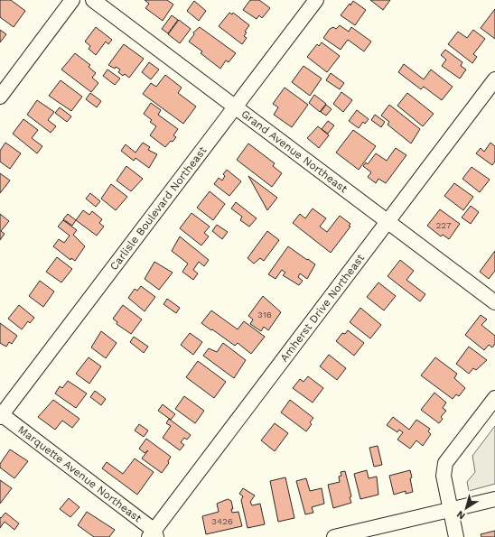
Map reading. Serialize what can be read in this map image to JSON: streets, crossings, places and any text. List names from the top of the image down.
{
  "streets": {
    "street": [
      "Grand Avenue Northeast",
      "Carlisle Boulevard Northeast",
      "Amherst Drive Northeast",
      "Marquette Avenue Northeast"
    ]
  },
  "crossings": [
    ["Grand Avenue Northeast", "Carlisle Boulevard Northeast"],
    ["Grand Avenue Northeast", "Amherst Drive Northeast"],
    ["Carlisle Boulevard Northeast", "Marquette Avenue Northeast"],
    ["Amherst Drive Northeast", "Marquette Avenue Northeast"]
  ],
  "house_numbers": ["227", "316", "3426"],
  "north": "bottom left"
}
